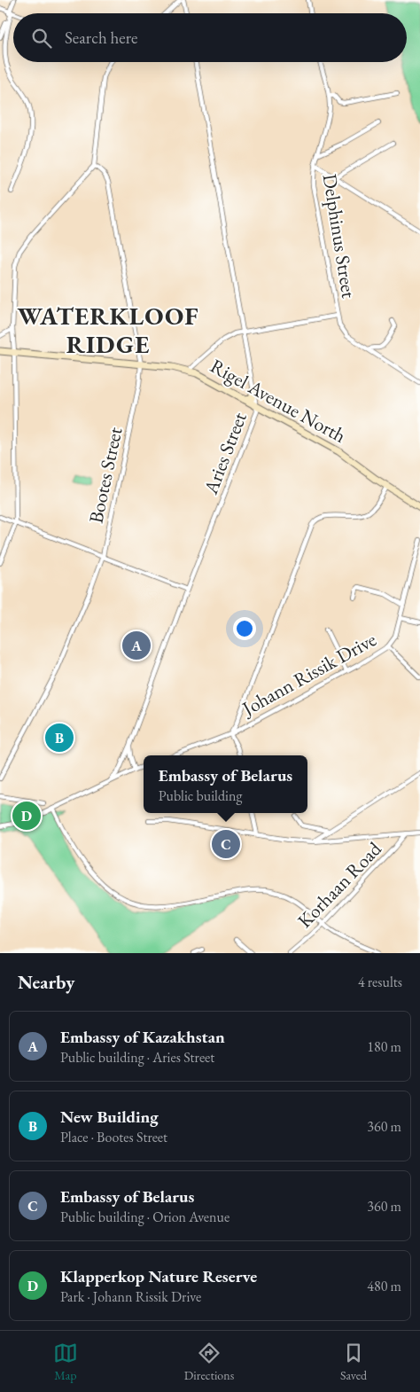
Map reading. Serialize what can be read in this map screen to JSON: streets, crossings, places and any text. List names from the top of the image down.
{
  "streets": {
    "main road": ["Rigel Avenue North"],
    "street": [
      "Delphinus Street",
      "Aries Street",
      "Bootes Street",
      "Johann Rissik Drive",
      "Korhaan Road"
    ]
  },
  "crossings": [
    ["Rigel Avenue North", "Aries Street"],
    ["Rigel Avenue North", "Bootes Street"]
  ],
  "districts": ["WATERKLOOF RIDGE"],
  "page": {
    "search": "Search here",
    "pins": [
      "A",
      "B",
      "D",
      "C"
    ],
    "popup": ["Embassy of Belarus", "Public building"],
    "heading": ["Nearby", "4 results"],
    "list": [
      {
        "mark": "A",
        "name": "Embassy of Kazakhstan",
        "note": "Public building · Aries Street",
        "value": "180 m"
      },
      {
        "mark": "B",
        "name": "New Building",
        "note": "Place · Bootes Street",
        "value": "360 m"
      },
      {
        "mark": "C",
        "name": "Embassy of Belarus",
        "note": "Public building · Orion Avenue",
        "value": "360 m"
      },
      {
        "mark": "D",
        "name": "Klapperkop Nature Reserve",
        "note": "Park · Johann Rissik Drive",
        "value": "480 m"
      }
    ],
    "nav": ["Map", "Directions", "Saved"]
  }
}
